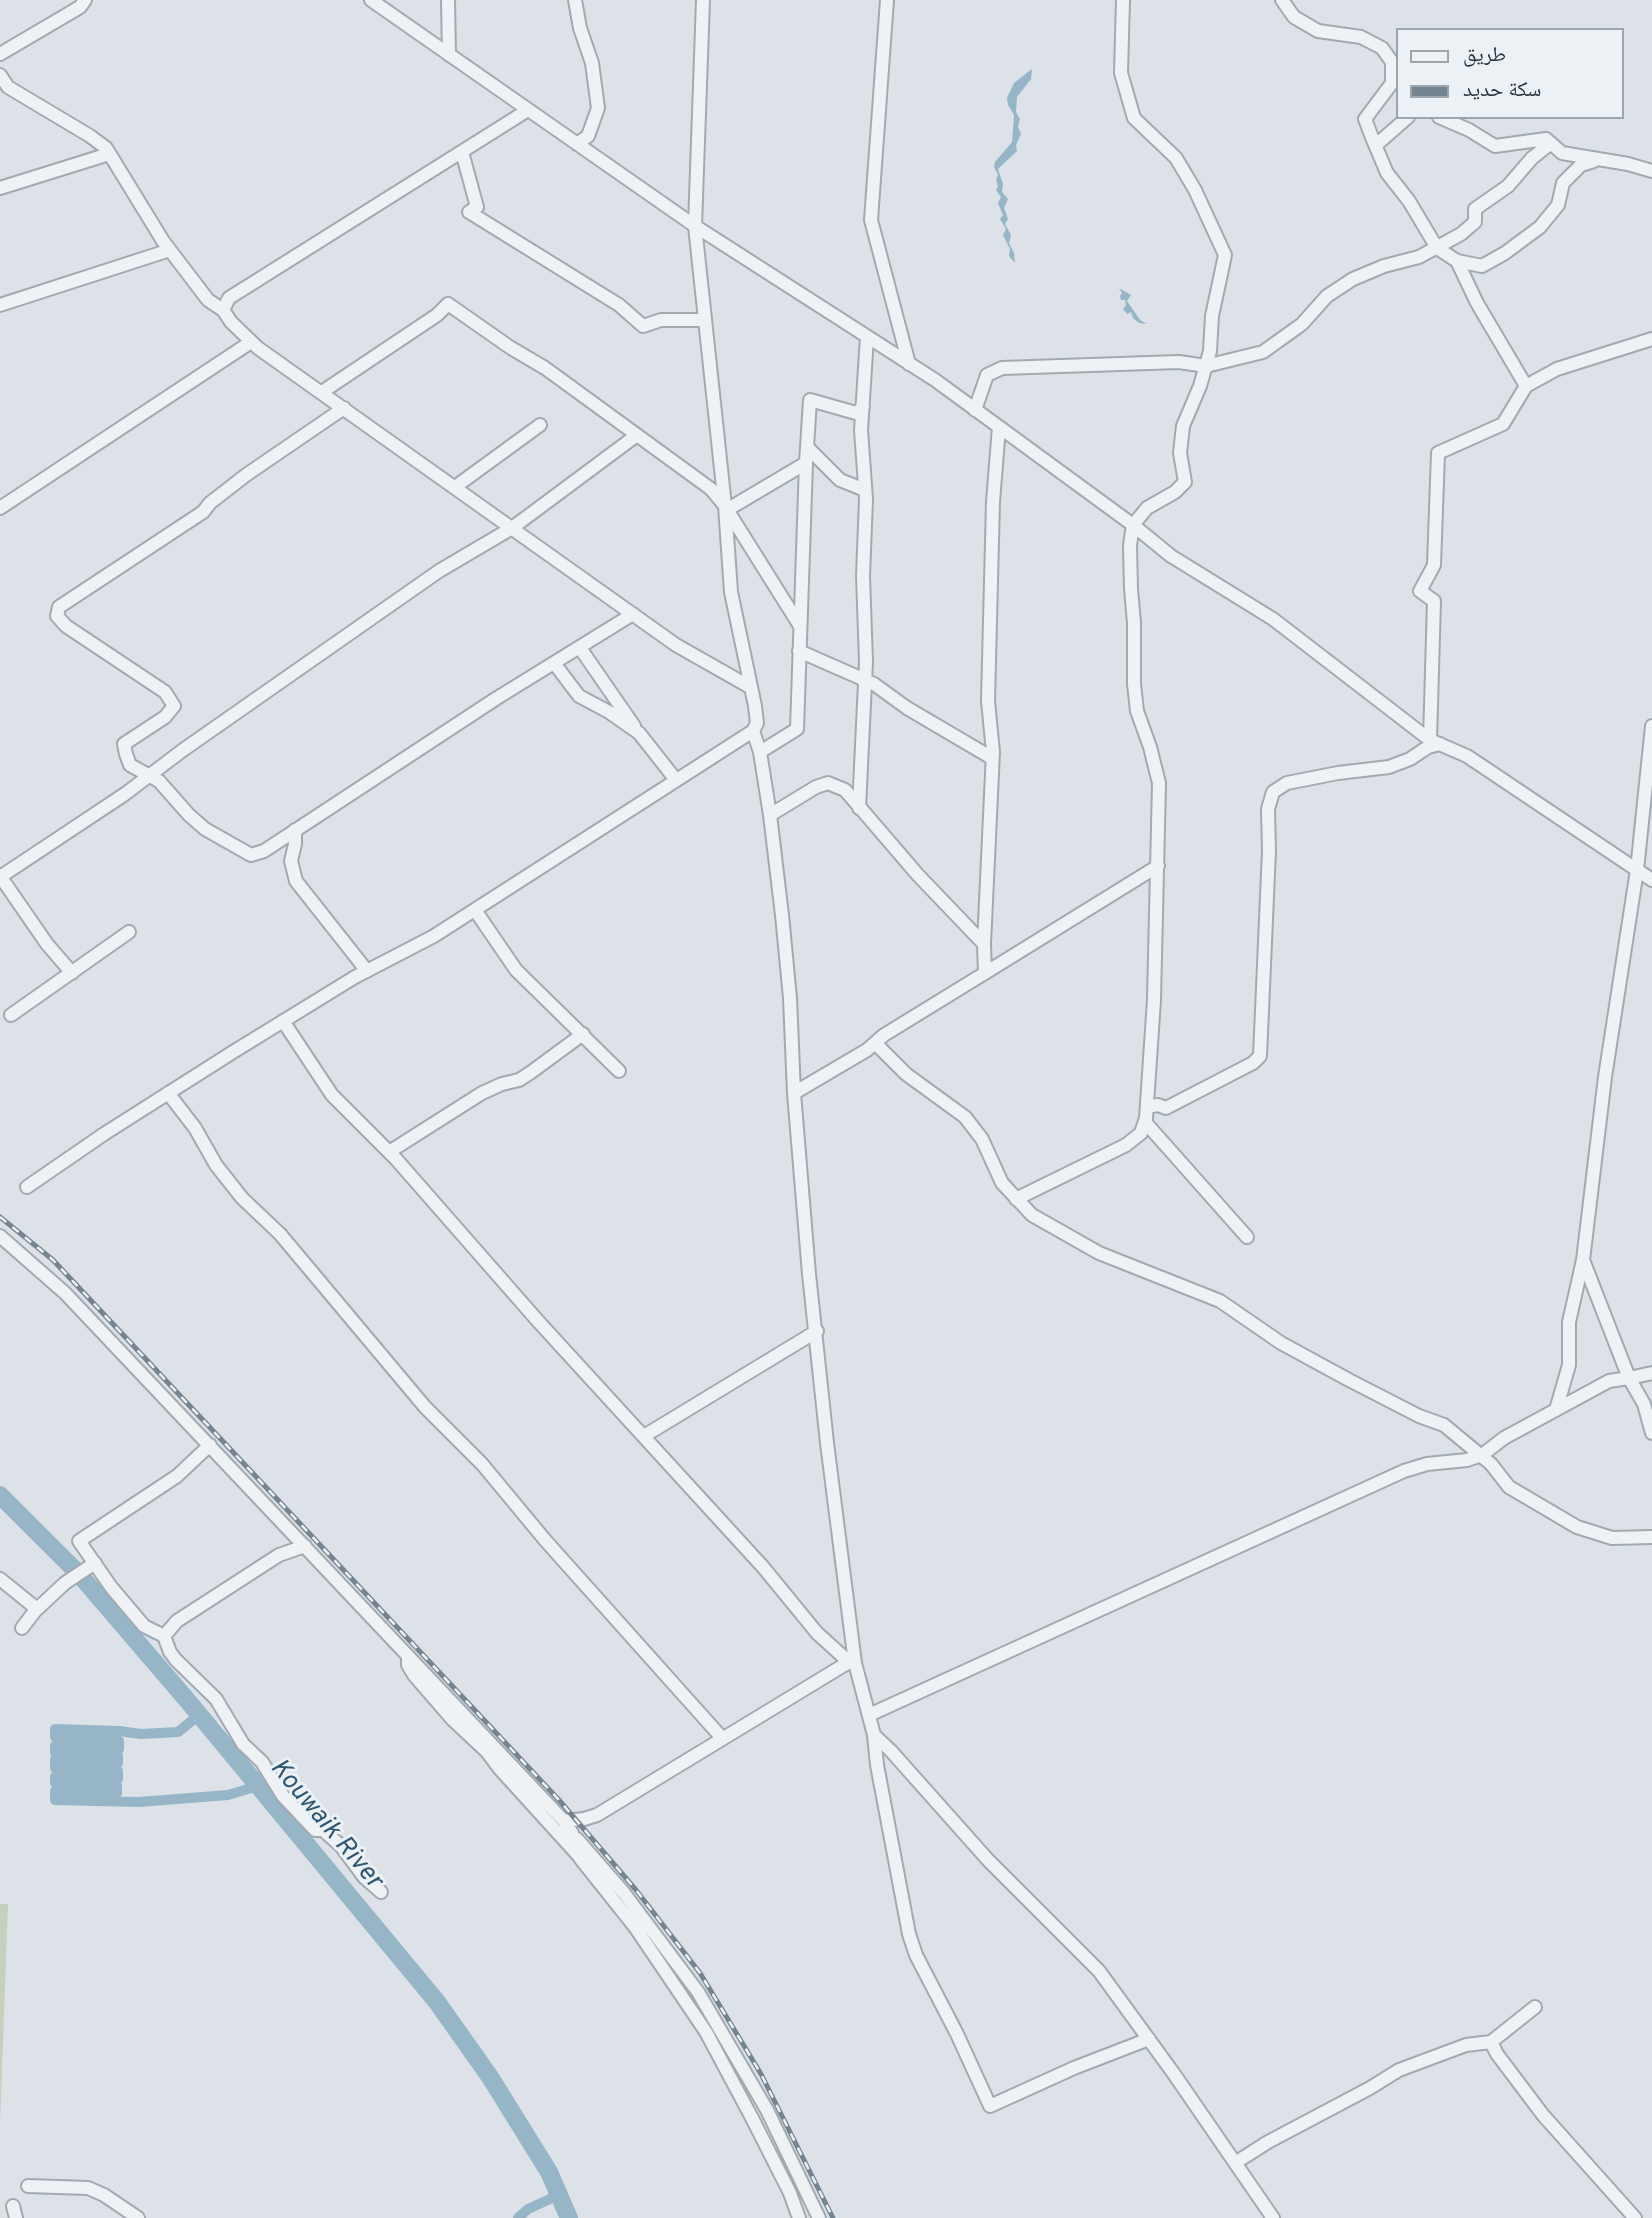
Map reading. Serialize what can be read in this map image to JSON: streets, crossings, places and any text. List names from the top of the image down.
{
  "water": ["Kouwaik River"],
  "legend": ["طريق", "سكة حديد"]
}
